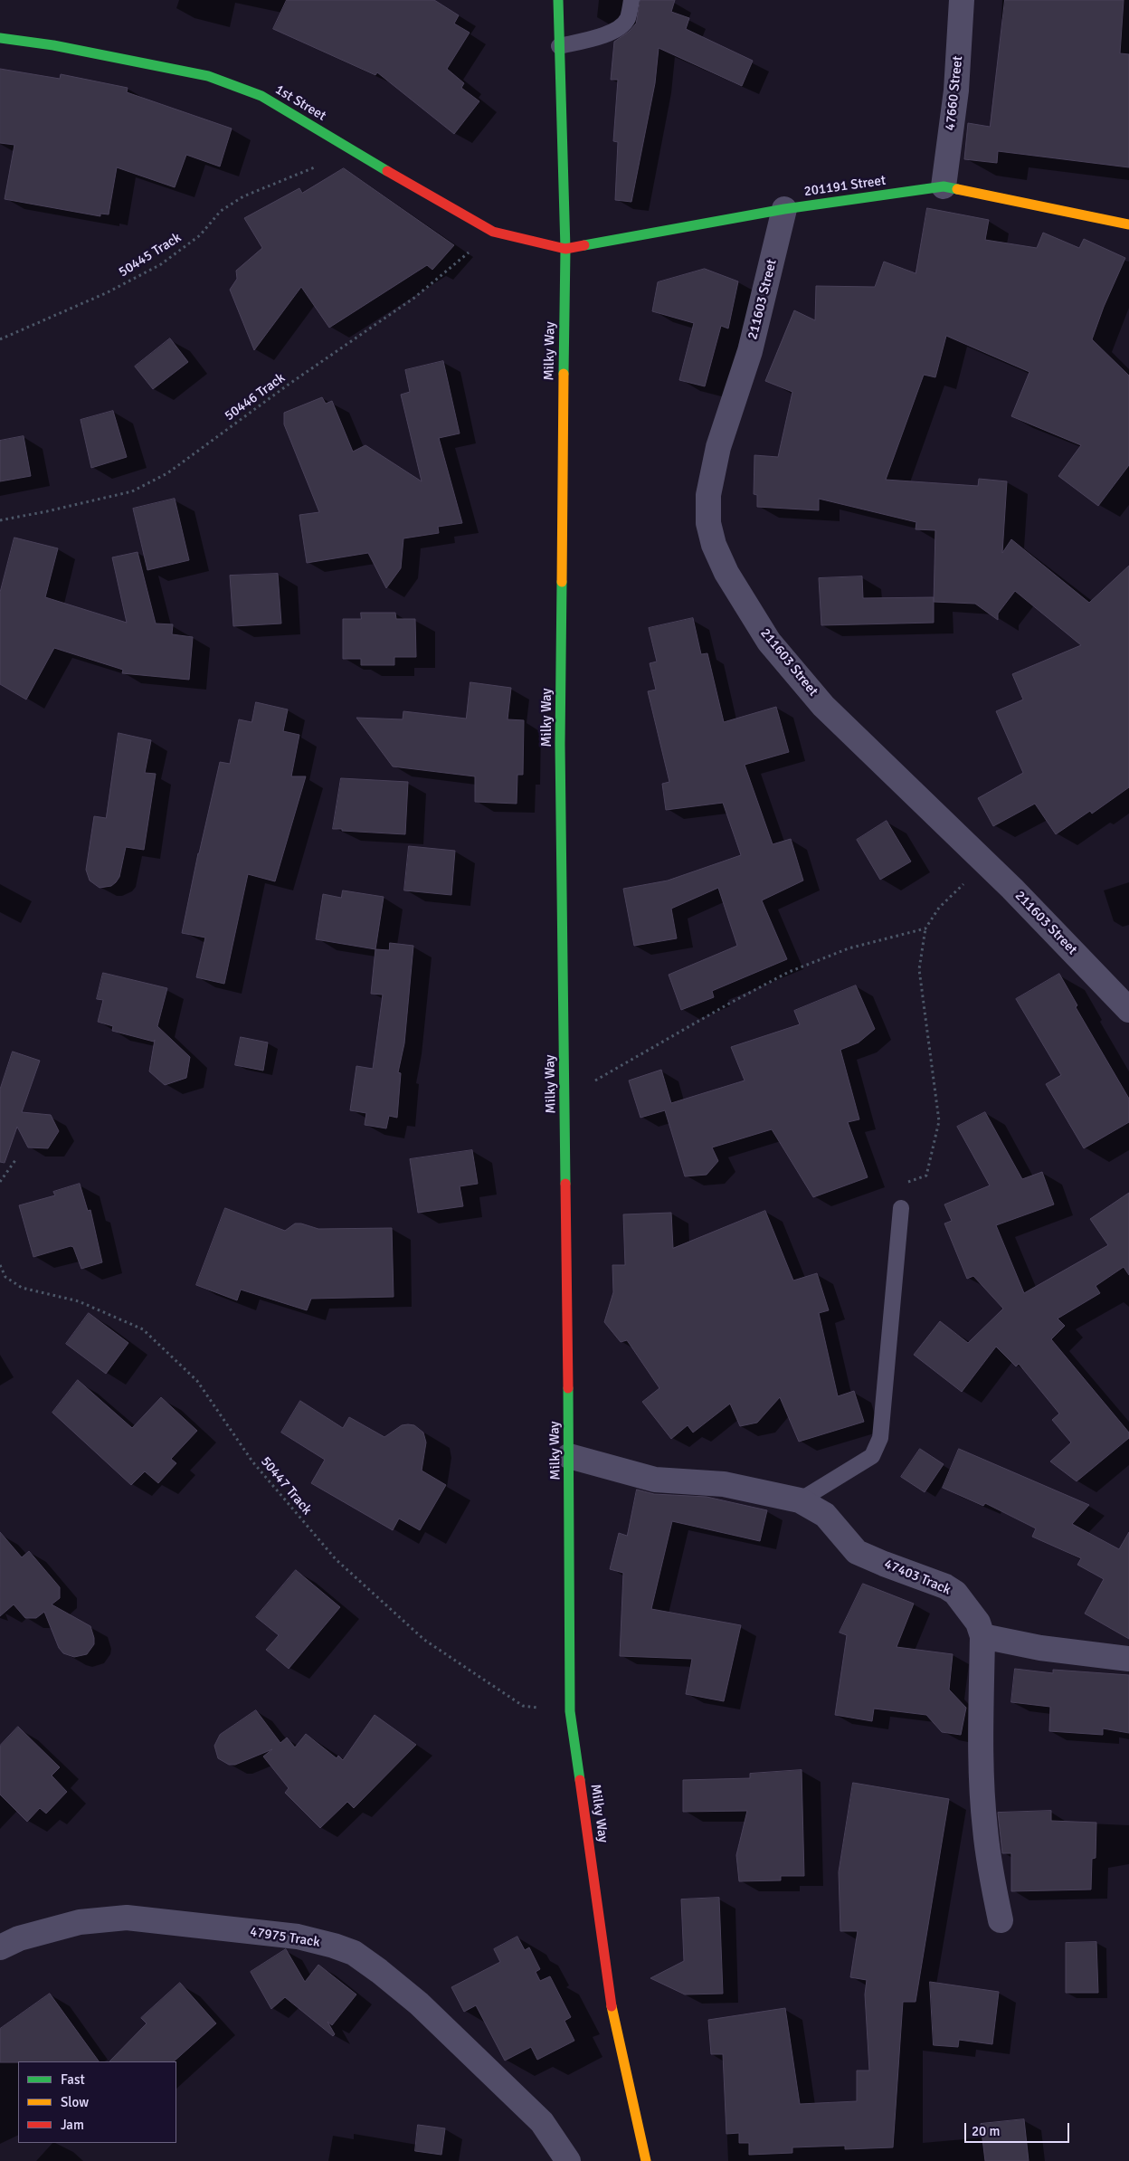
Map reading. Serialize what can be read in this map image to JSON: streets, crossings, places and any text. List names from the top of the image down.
{
  "streets": {
    "street": [
      "47660 Street",
      "1st Street",
      "201191 Street",
      "211603 Street",
      "Milky Way",
      "47403 Track",
      "47975 Track"
    ],
    "path": ["50445 Track", "50446 Track", "50447 Track"]
  },
  "crossings": [
    ["47660 Street", "201191 Street"],
    ["1st Street", "201191 Street"],
    ["1st Street", "50445 Track"],
    ["1st Street", "Milky Way"],
    ["1st Street", "50446 Track"],
    ["201191 Street", "211603 Street"],
    ["201191 Street", "Milky Way"],
    ["Milky Way", "50447 Track"],
    ["Milky Way", "47403 Track"]
  ],
  "legend": ["Fast", "Slow", "Jam"],
  "scale_bar": "20 m"
}
